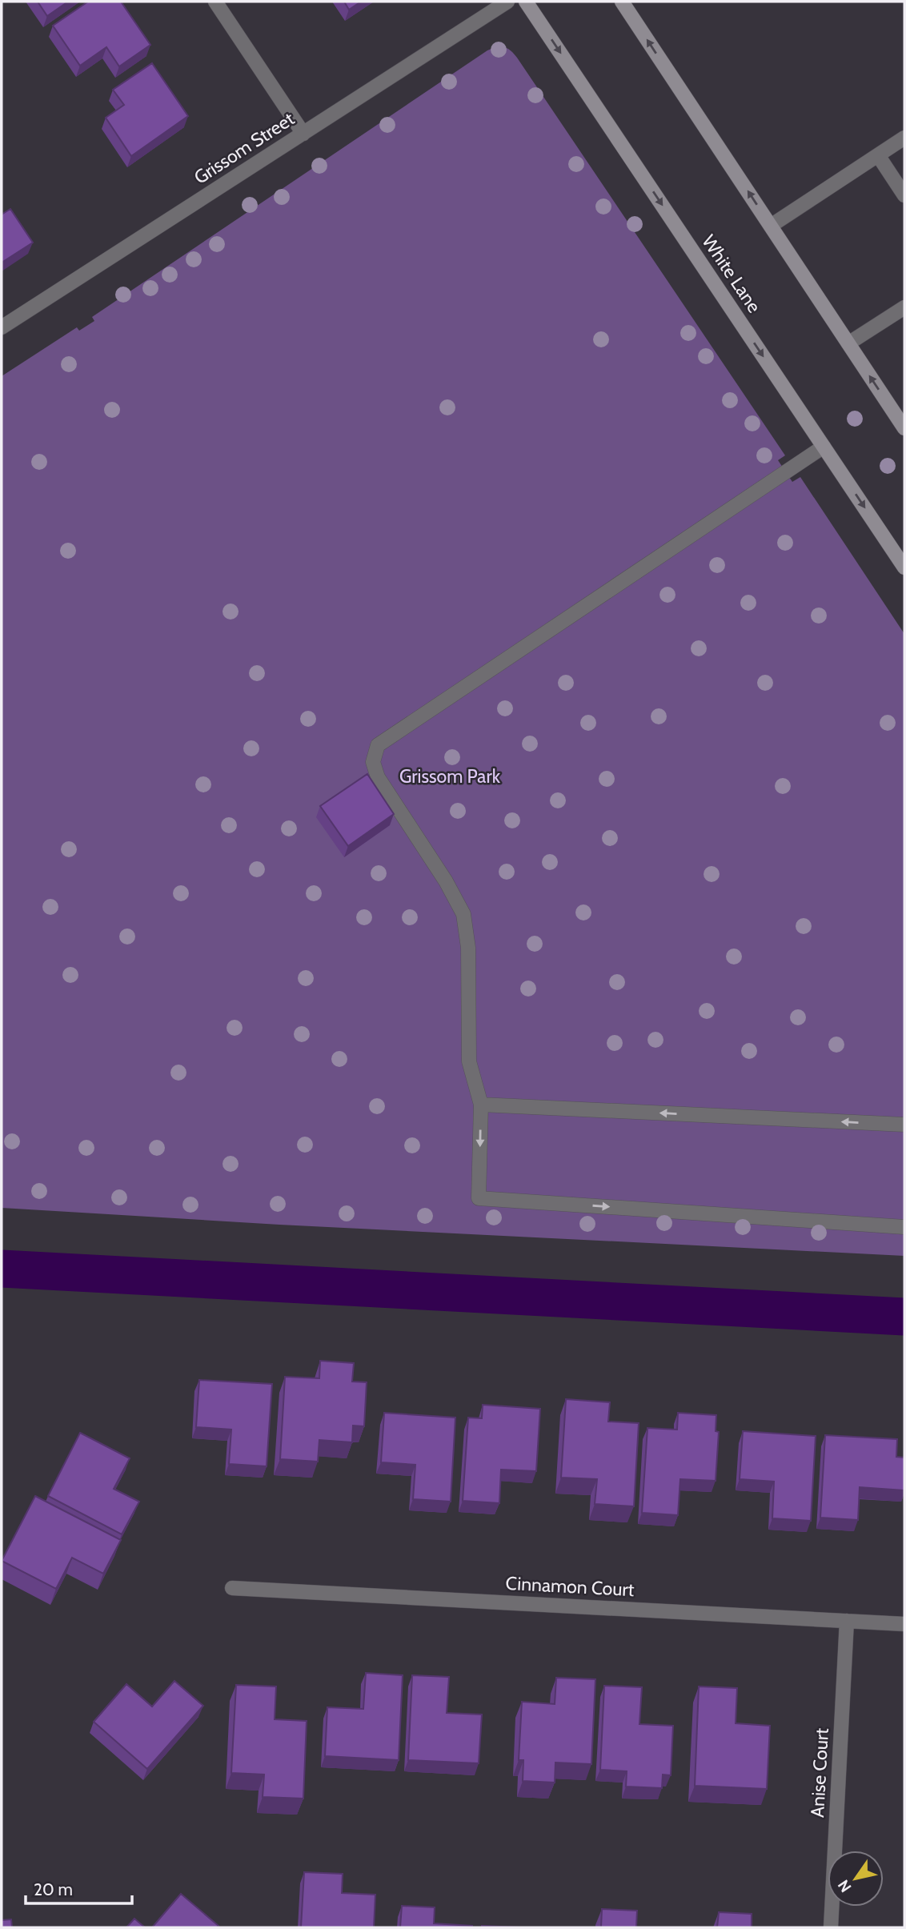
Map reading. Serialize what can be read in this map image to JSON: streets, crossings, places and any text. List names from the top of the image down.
{
  "streets": {
    "main road": ["White Lane"],
    "street": ["Grissom Street", "Cinnamon Court", "Anise Court"]
  },
  "crossings": [
    ["Cinnamon Court", "Anise Court"]
  ],
  "parks": ["Grissom Park"],
  "scale_bar": "20 m",
  "north": "bottom left"
}
